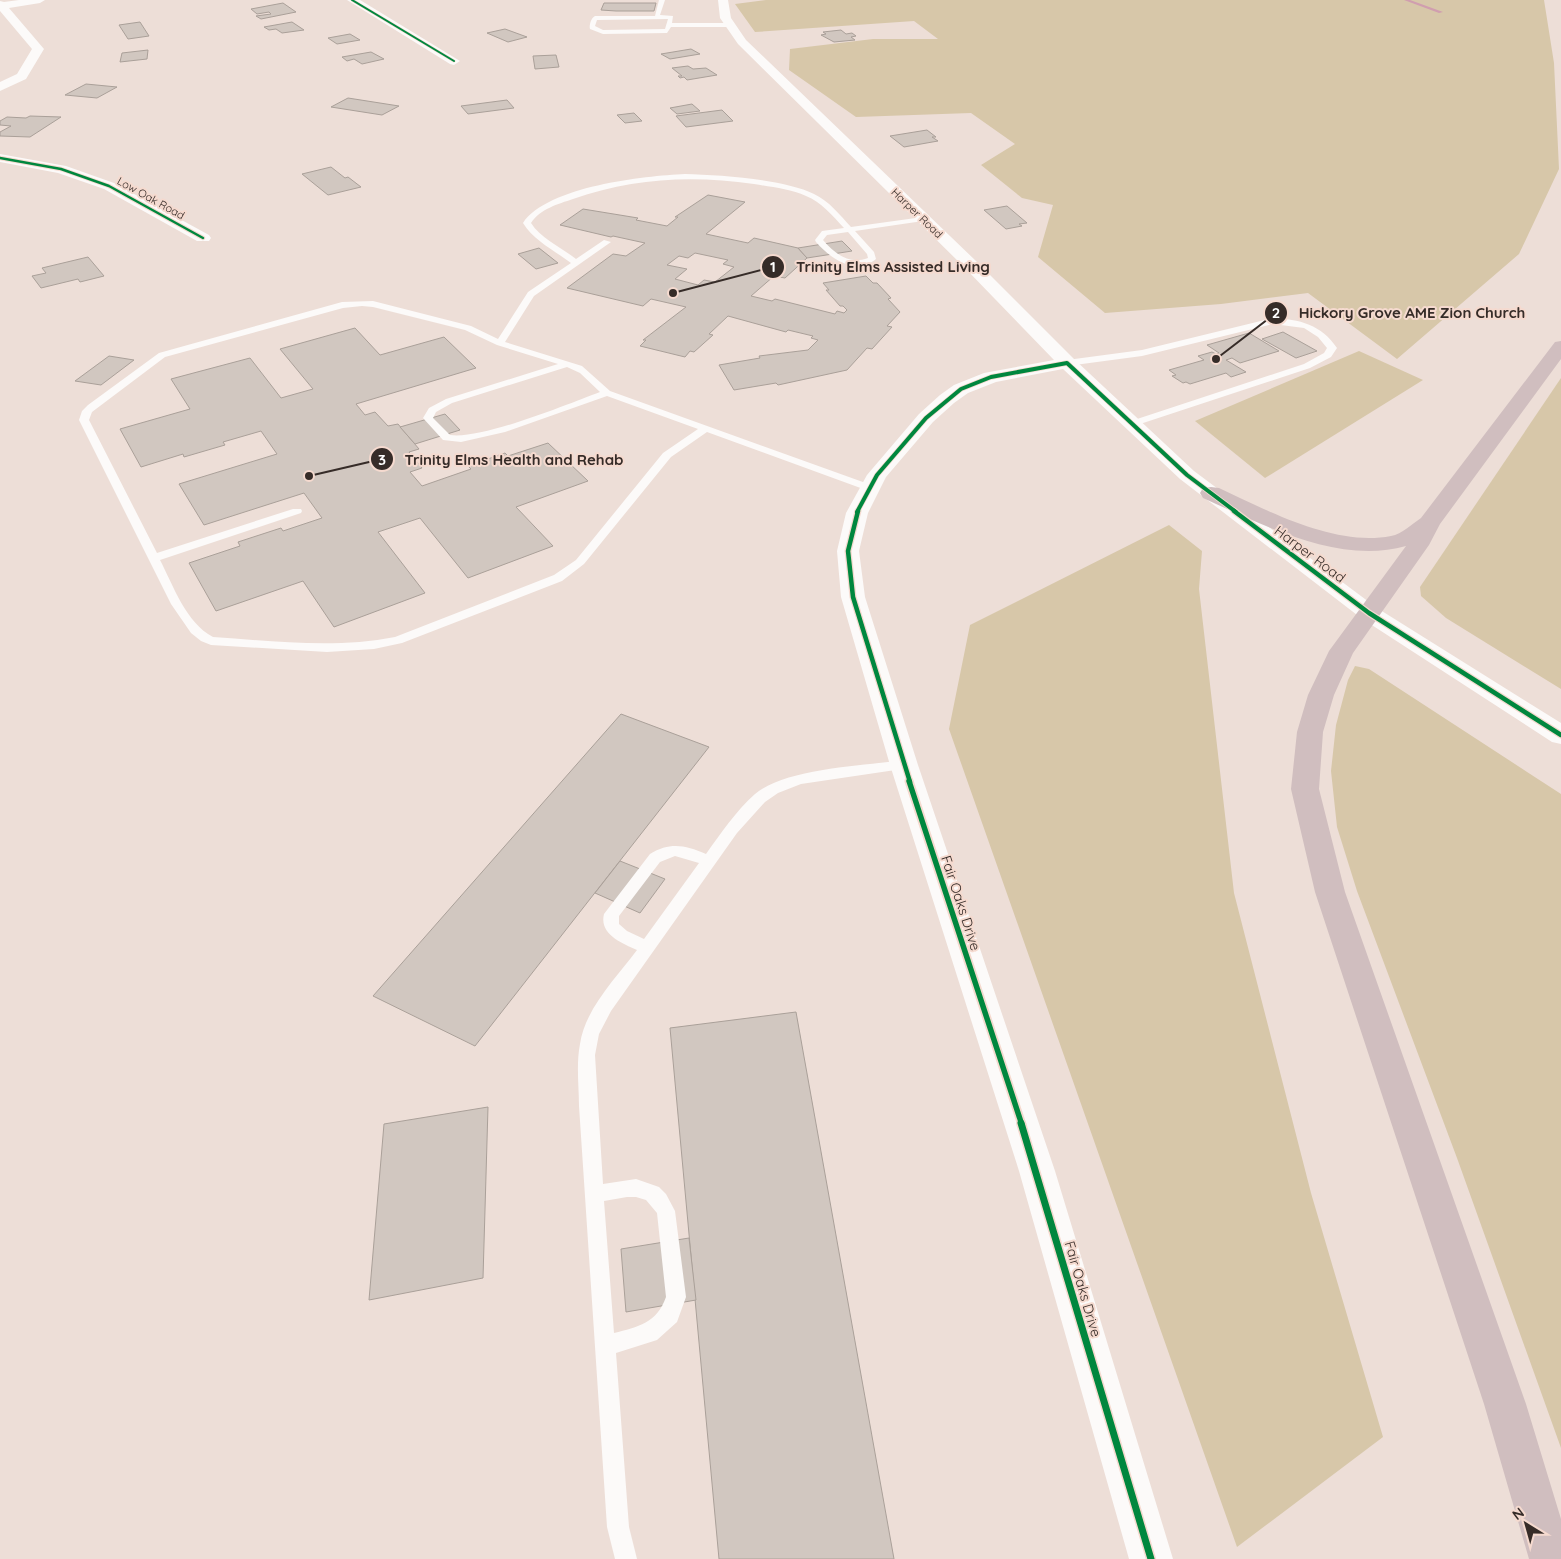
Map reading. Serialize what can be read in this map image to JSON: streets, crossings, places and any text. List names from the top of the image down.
{
  "streets": {
    "street": ["Low Oak Road", "Harper Road", "Fair Oaks Drive"]
  },
  "crossings": [
    ["Harper Road", "Fair Oaks Drive"]
  ],
  "places": ["Trinity Elms Assisted Living", "Hickory Grove AME Zion Church", "Trinity Elms Health and Rehab"],
  "north": "top left"
}
